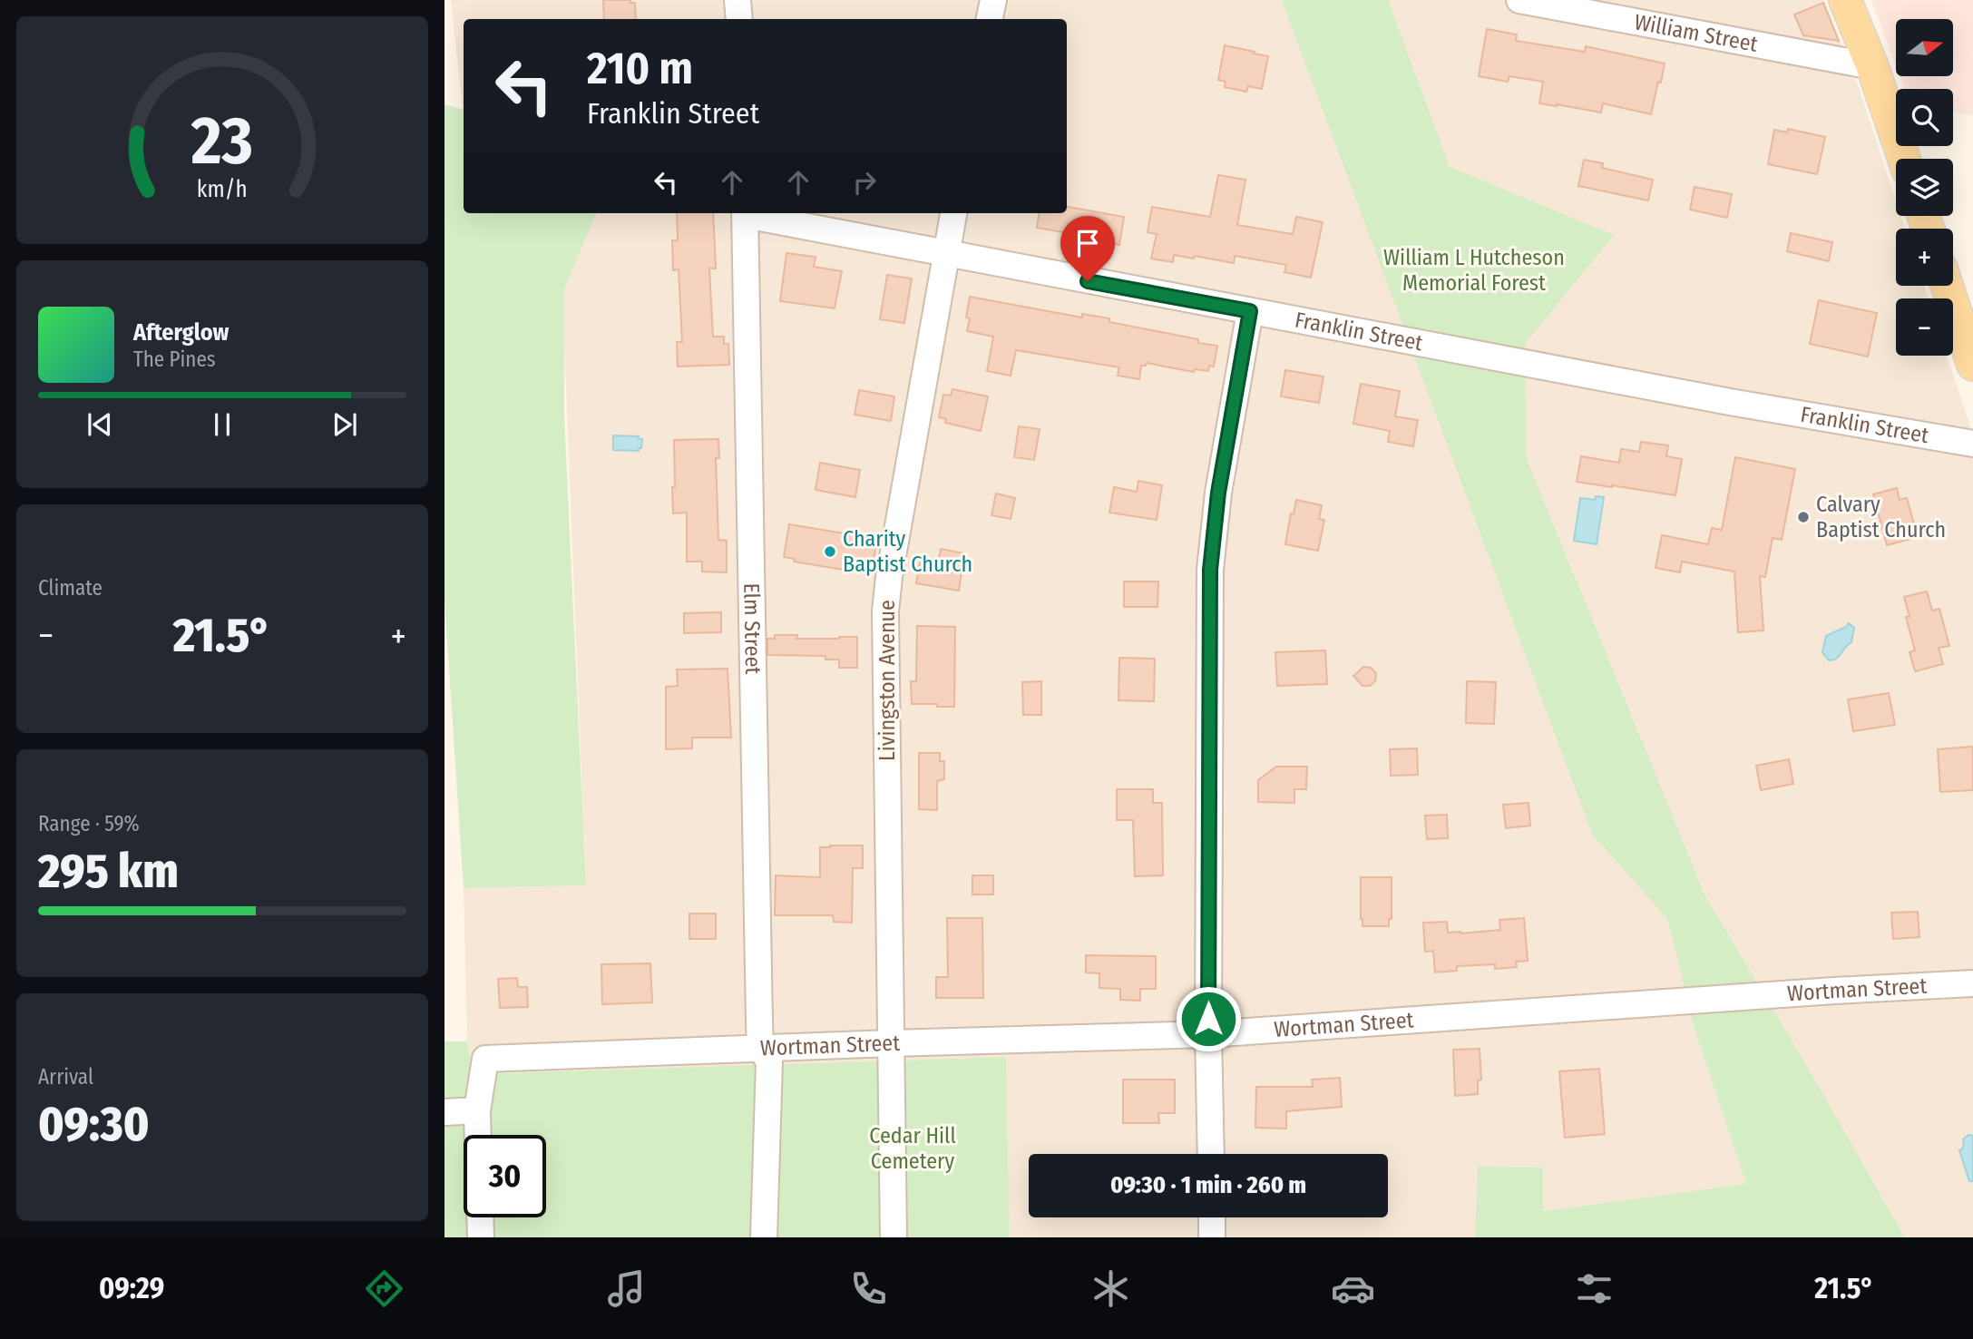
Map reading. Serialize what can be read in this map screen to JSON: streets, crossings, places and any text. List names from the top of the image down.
{
  "streets": {
    "street": [
      "William Street",
      "Franklin Street",
      "Elm Street",
      "Livingston Avenue",
      "Wortman Street"
    ]
  },
  "crossings": [
    ["Franklin Street", "Livingston Avenue"],
    ["Elm Street", "Wortman Street"],
    ["Livingston Avenue", "Wortman Street"]
  ],
  "parks": ["William L Hutcheson Memorial Forest", "Cedar Hill Cemetery"],
  "places": ["Calvary Baptist Church", "Charity Baptist Church"],
  "north": "right",
  "page": {
    "map_buttons": ["+", "−"],
    "turn": ["210 m", "Franklin Street"],
    "song": ["Afterglow", "The Pines"],
    "tile": [
      "Climate",
      ["Range · 59%", "295 km"],
      ["Arrival", "09:30"]
    ],
    "heat": ["−", "21.5°", "+"],
    "limit": "30",
    "trip": "09:30 · 1 min · 260 m",
    "tabs": ["09:29", "21.5°"],
    "gauge": ["23", "km/h"]
  }
}
